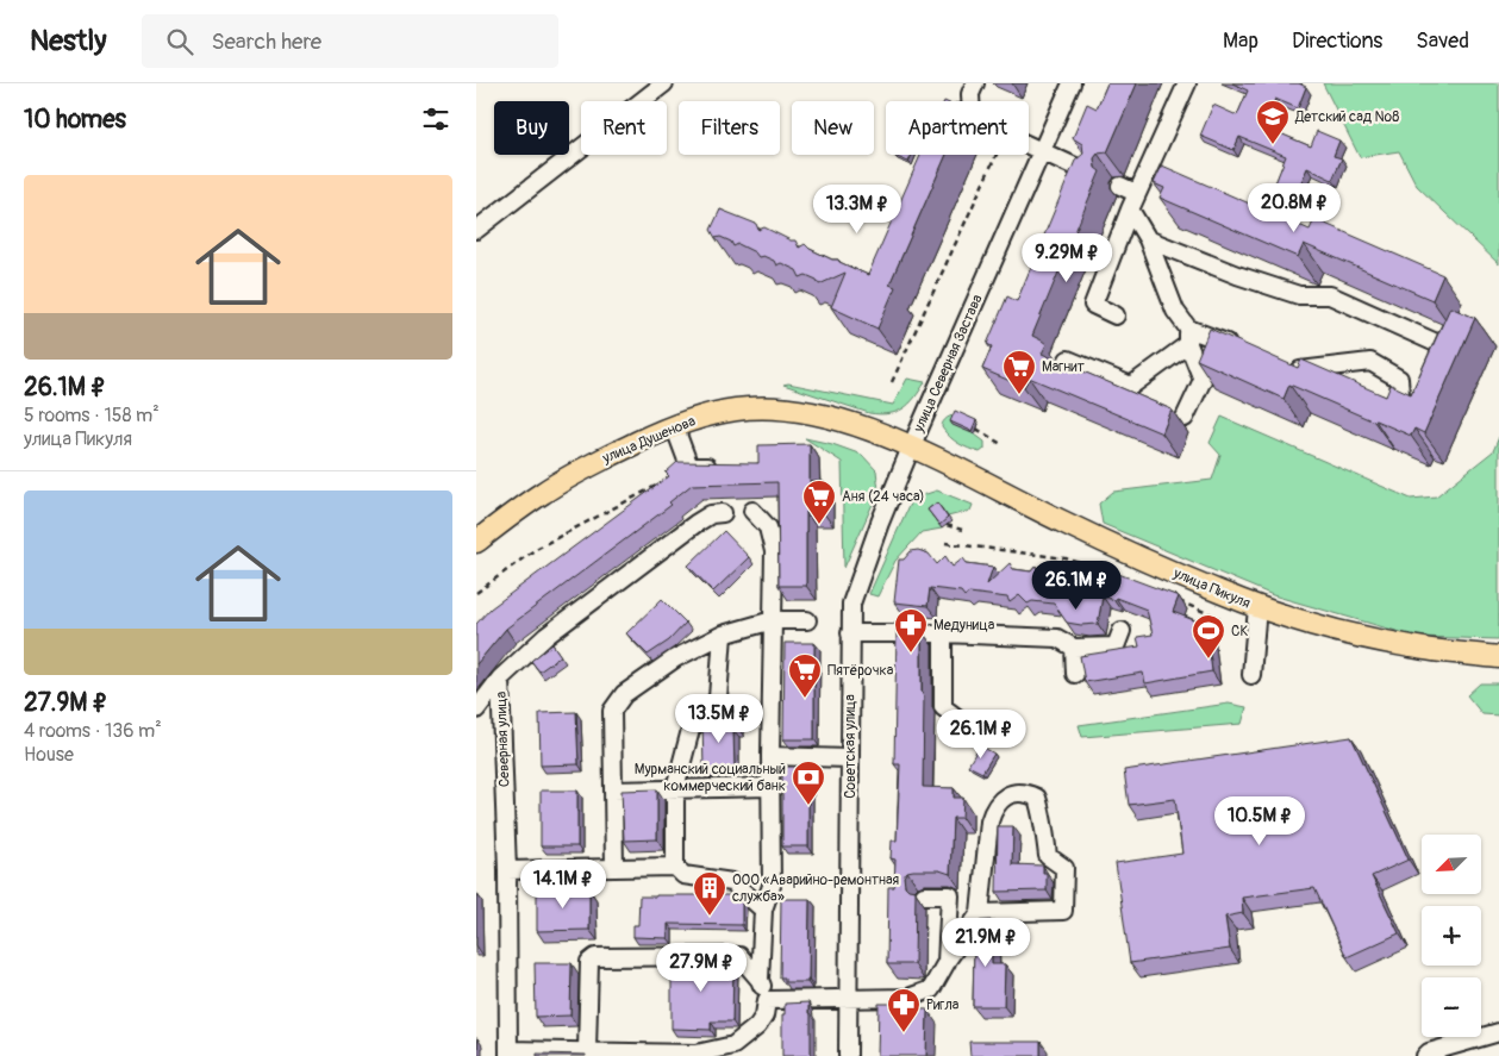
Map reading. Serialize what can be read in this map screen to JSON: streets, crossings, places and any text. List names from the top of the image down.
{
  "streets": {
    "main road": ["улица Душенова", "улица Пикуля"],
    "street": ["улица Северная Застава", "Северная улица", "Советская улица"]
  },
  "crossings": [
    ["улица Северная Застава", "улица Душенова"],
    ["улица Северная Застава", "улица Пикуля"],
    ["улица Северная Застава", "Советская улица"],
    ["улица Душенова", "улица Пикуля"],
    ["улица Душенова", "Советская улица"],
    ["улица Пикуля", "Советская улица"]
  ],
  "places": {
    "school or university": ["Детский сад №8"],
    "supermarket": ["Магнит", "Аня (24 часа)", "Пятёрочка"],
    "pharmacy": ["Медуница", "Ригла"],
    "sports": ["СК"],
    "bank": ["Мурманский социальный коммерческий банк"],
    "building": ["ООО «Аварийно-ремонтная служба»"]
  },
  "north": "bottom left",
  "page": {
    "header": "Nestly",
    "search": "Search here",
    "nav": ["Map", "Directions", "Saved"],
    "heading": "10 homes",
    "chip": [
      "Buy",
      "Rent",
      "Filters",
      "New",
      "Apartment"
    ],
    "list": [
      {
        "name": "26.1M ₽",
        "note": "5 rooms · 158 m² · улица Пикуля"
      },
      {
        "name": "27.9M ₽",
        "note": "4 rooms · 136 m² · House"
      }
    ],
    "price": [
      "20.8M ₽",
      "13.3M ₽",
      "9.29M ₽",
      "26.1M ₽",
      "13.5M ₽",
      "26.1M ₽",
      "10.5M ₽",
      "14.1M ₽",
      "21.9M ₽",
      "27.9M ₽"
    ],
    "map_buttons": ["+", "−"]
  }
}
